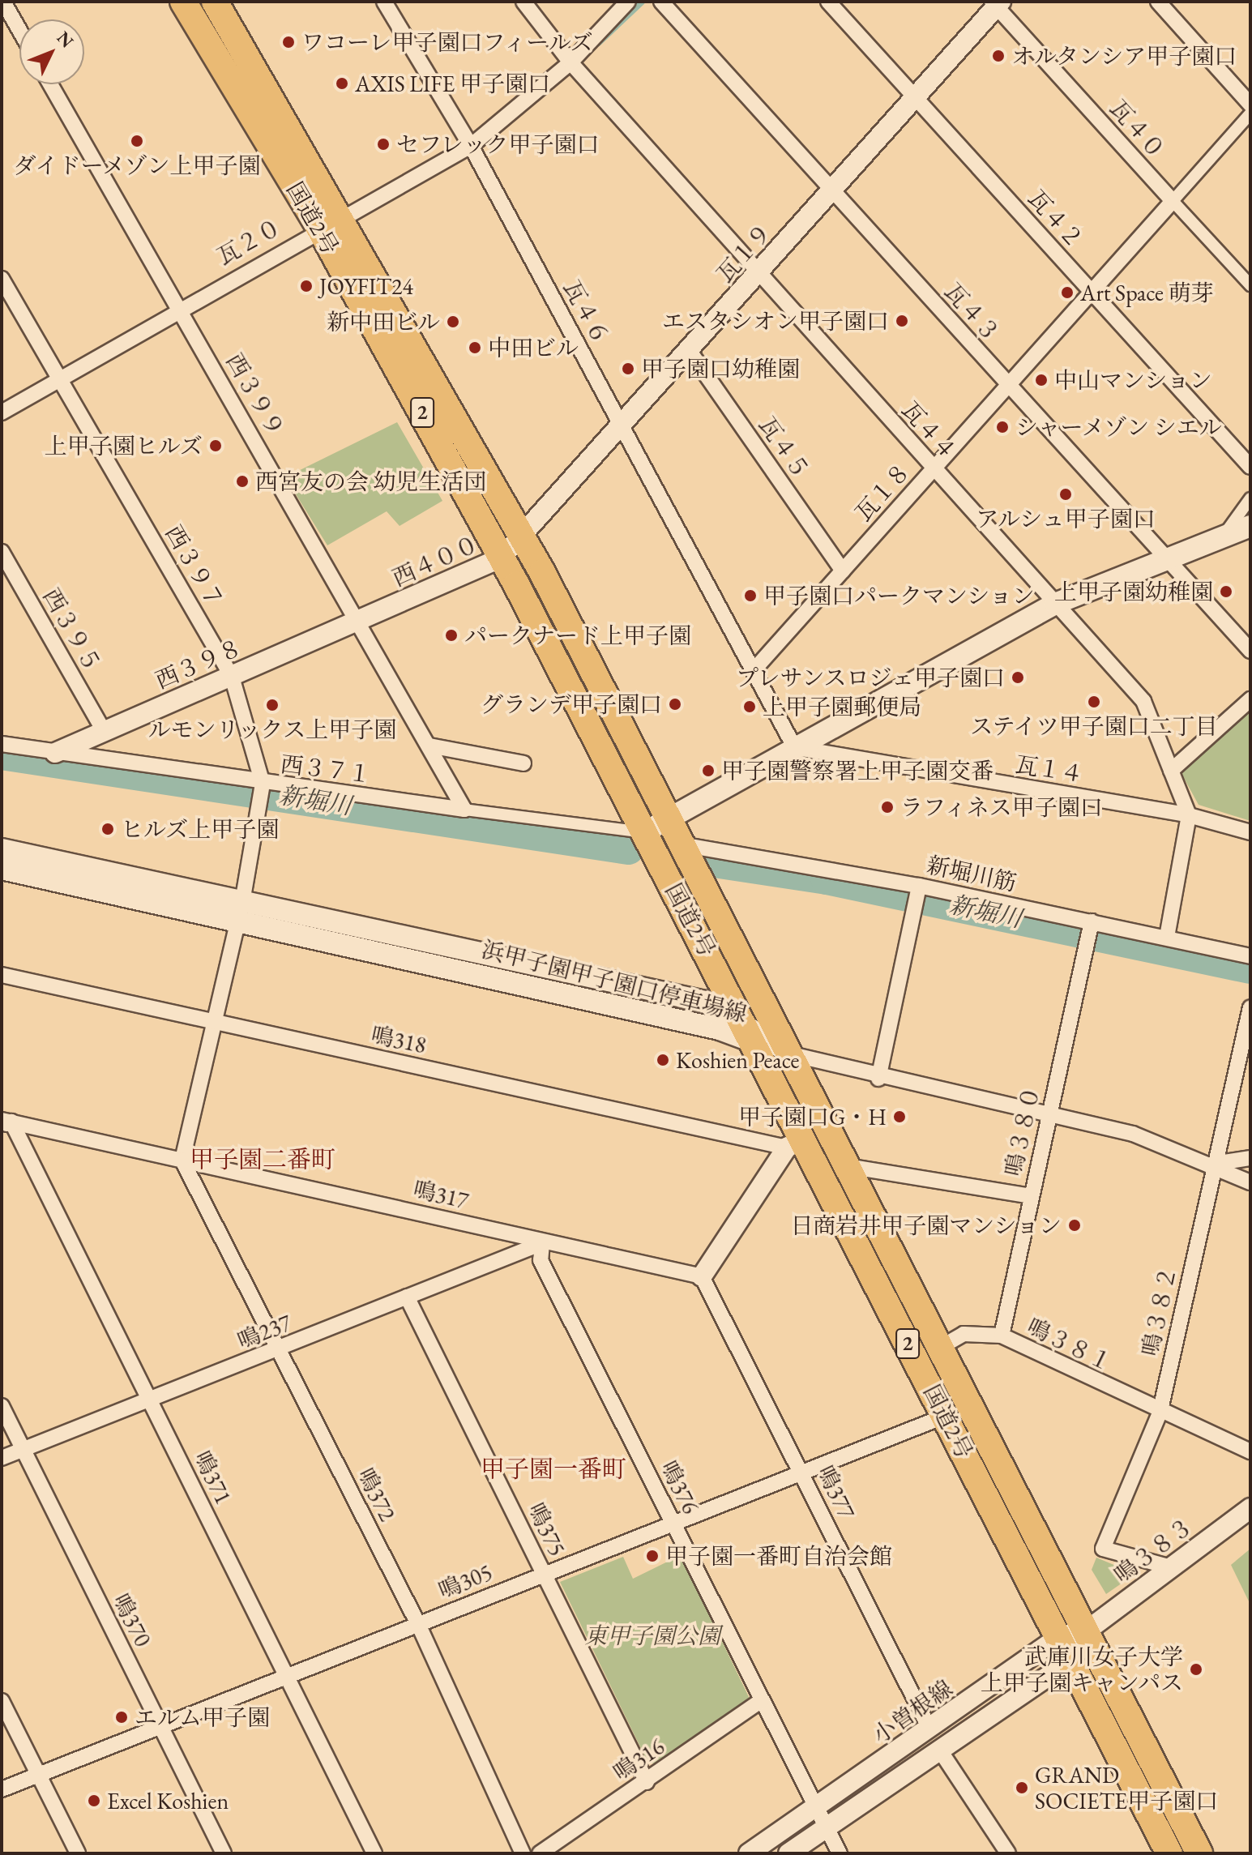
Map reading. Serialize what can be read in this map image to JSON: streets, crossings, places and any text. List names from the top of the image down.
{
  "streets": {
    "highway": ["国道2号", "2"],
    "main road": ["浜甲子園甲子園口停車場線"],
    "street": [
      "瓦４０",
      "瓦４２",
      "瓦２０",
      "瓦１９",
      "瓦４６",
      "瓦４３",
      "西３９９",
      "瓦４４",
      "瓦４５",
      "瓦１８",
      "西４００",
      "西３９７",
      "西３９５",
      "西３９８",
      "西３７１",
      "瓦１４",
      "新堀川筋",
      "鳴318",
      "鳴３８０",
      "鳴317",
      "鳴３８２",
      "鳴237",
      "鳴３８１",
      "鳴371",
      "鳴376",
      "鳴377",
      "鳴372",
      "鳴375",
      "鳴３８３",
      "鳴305",
      "鳴370",
      "小曽根線",
      "鳴316"
    ]
  },
  "crossings": [
    ["瓦４０", "瓦１９"],
    ["瓦４０", "瓦１８"],
    ["国道2号", "瓦２０"],
    ["国道2号", "瓦１９"],
    ["国道2号", "西４００"],
    ["国道2号", "西３７１"],
    ["国道2号", "新堀川筋"],
    ["国道2号", "浜甲子園甲子園口停車場線"],
    ["国道2号", "鳴318"],
    ["国道2号", "鳴３８１"],
    ["国道2号", "鳴３８３"],
    ["国道2号", "鳴305"],
    ["国道2号", "小曽根線"],
    ["瓦４２", "瓦１９"],
    ["瓦４２", "瓦１８"],
    ["瓦２０", "瓦４６"],
    ["瓦２０", "西３９９"],
    ["瓦２０", "瓦４４"],
    ["瓦２０", "西３９７"],
    ["瓦１９", "瓦４６"],
    ["瓦１９", "瓦４３"],
    ["瓦１９", "瓦４４"],
    ["瓦１９", "瓦４５"],
    ["瓦１９", "西４００"],
    ["瓦４６", "瓦１８"],
    ["瓦４６", "瓦１４"],
    ["瓦４３", "瓦１８"],
    ["西３９９", "西４００"],
    ["西３９９", "西３９８"],
    ["西３９９", "西３７１"],
    ["瓦４４", "瓦１８"],
    ["瓦４４", "瓦１４"],
    ["瓦４５", "瓦１８"],
    ["西４００", "西３９８"],
    ["西３９７", "西３９８"],
    ["西３９７", "西３７１"],
    ["西３９７", "浜甲子園甲子園口停車場線"],
    ["西３９７", "鳴318"],
    ["西３９７", "鳴317"],
    ["西３９７", "鳴372"],
    ["西３９５", "西３９８"],
    ["西３９８", "西３７１"],
    ["新堀川筋", "鳴３８０"],
    ["鳴３８０", "鳴３８１"],
    ["鳴317", "鳴237"],
    ["鳴317", "鳴371"],
    ["鳴317", "鳴376"],
    ["鳴317", "鳴377"],
    ["鳴317", "鳴372"],
    ["鳴３８２", "鳴３８１"],
    ["鳴３８２", "鳴３８３"],
    ["鳴237", "鳴371"],
    ["鳴237", "鳴376"],
    ["鳴237", "鳴372"],
    ["鳴237", "鳴375"],
    ["鳴237", "鳴370"],
    ["鳴371", "鳴305"],
    ["鳴376", "鳴305"],
    ["鳴376", "小曽根線"],
    ["鳴376", "鳴316"],
    ["鳴377", "鳴305"],
    ["鳴377", "小曽根線"],
    ["鳴372", "鳴305"],
    ["鳴375", "鳴305"],
    ["鳴375", "鳴316"],
    ["鳴３８３", "小曽根線"],
    ["鳴305", "鳴370"]
  ],
  "districts": ["甲子園二番町", "甲子園一番町"],
  "water": ["新堀川"],
  "parks": ["東甲子園公園"],
  "places": [
    "ワコーレ甲子園口フィールズ",
    "オルタンシア甲子園口",
    "AXIS LIFE 甲子園口",
    "ダイドーメゾン上甲子園",
    "セフレック甲子園口",
    "JOYFIT24",
    "Art Space 萌芽",
    "エスタシオン甲子園口",
    "新中田ビル",
    "中田ビル",
    "甲子園口幼稚園",
    "中山マンション",
    "シャーメゾン シエル",
    "上甲子園ヒルズ",
    "西宮友の会 幼児生活団",
    "アルシュ甲子園口",
    "上甲子園幼稚園",
    "甲子園口パークマンション",
    "パークナード上甲子園",
    "プレサンスロジェ甲子園口",
    "ステイツ甲子園口二丁目",
    "グランデ甲子園口",
    "ルモンリックス上甲子園",
    "上甲子園郵便局",
    "甲子園警察署上甲子園交番",
    "ラフィネス甲子園口",
    "ヒルズ上甲子園",
    "Koshien Peace",
    "甲子園口G・H",
    "日商岩井甲子園マンション",
    "甲子園一番町自治会館",
    "武庫川女子大学 上甲子園キャンパス",
    "エルム甲子園",
    "GRAND SOCIETE甲子園口",
    "Excel Koshien"
  ],
  "north": "top right"
}
